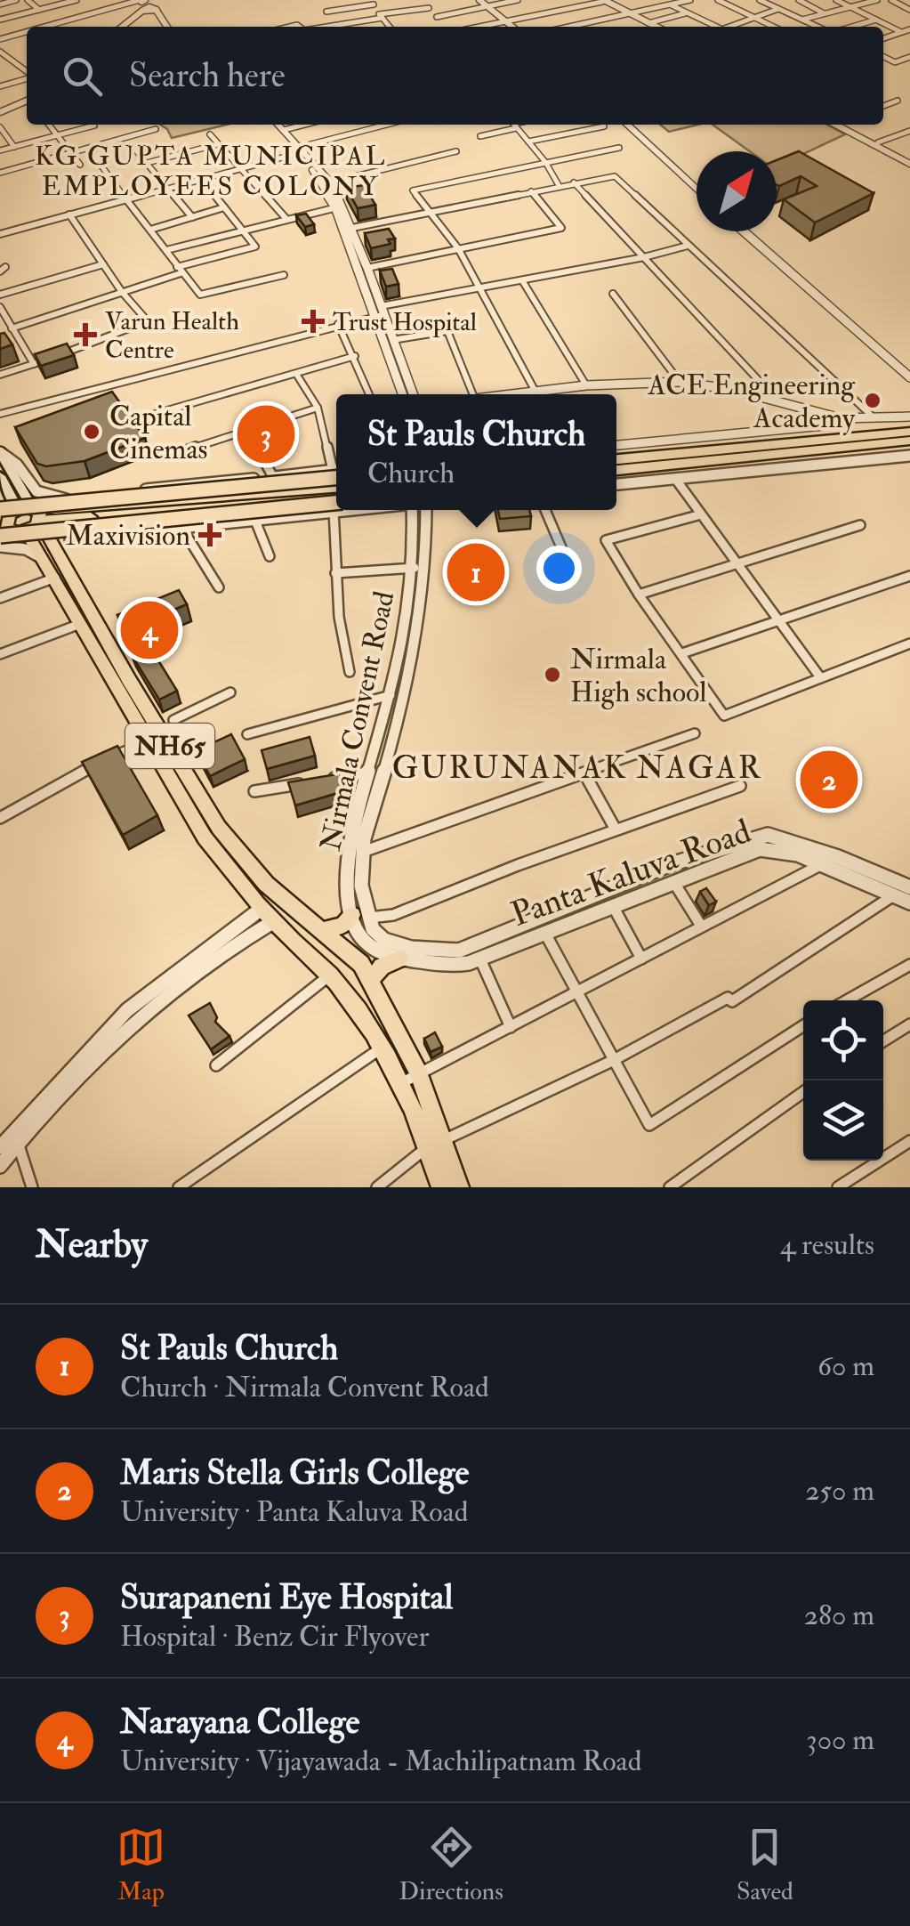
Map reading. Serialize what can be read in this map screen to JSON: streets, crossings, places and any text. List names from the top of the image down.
{
  "streets": {
    "main road": ["NH65"],
    "street": ["Nirmala Convent Road", "Panta Kaluva Road"]
  },
  "crossings": [
    ["Nirmala Convent Road", "Panta Kaluva Road"]
  ],
  "districts": ["KG GUPTA MUNICIPAL EMPLOYEES COLONY", "GURUNANAK NAGAR"],
  "places": {
    "health": ["Trust Hospital", "Varun Health Centre", "Maxivision"],
    "other": ["ACE Engineering Academy", "Capital Cinemas", "Nirmala High school"]
  },
  "north": "top right",
  "page": {
    "search": "Search here",
    "popup": ["St Pauls Church", "Church"],
    "pins": [
      "3",
      "1",
      "4",
      "2"
    ],
    "heading": ["Nearby", "4 results"],
    "list": [
      {
        "mark": "1",
        "name": "St Pauls Church",
        "note": "Church · Nirmala Convent Road",
        "value": "60 m"
      },
      {
        "mark": "2",
        "name": "Maris Stella Girls College",
        "note": "University · Panta Kaluva Road",
        "value": "250 m"
      },
      {
        "mark": "3",
        "name": "Surapaneni Eye Hospital",
        "note": "Hospital · Benz Cir Flyover",
        "value": "280 m"
      },
      {
        "mark": "4",
        "name": "Narayana College",
        "note": "University · Vijayawada - Machilipatnam Road",
        "value": "300 m"
      }
    ],
    "nav": ["Map", "Directions", "Saved"]
  }
}
